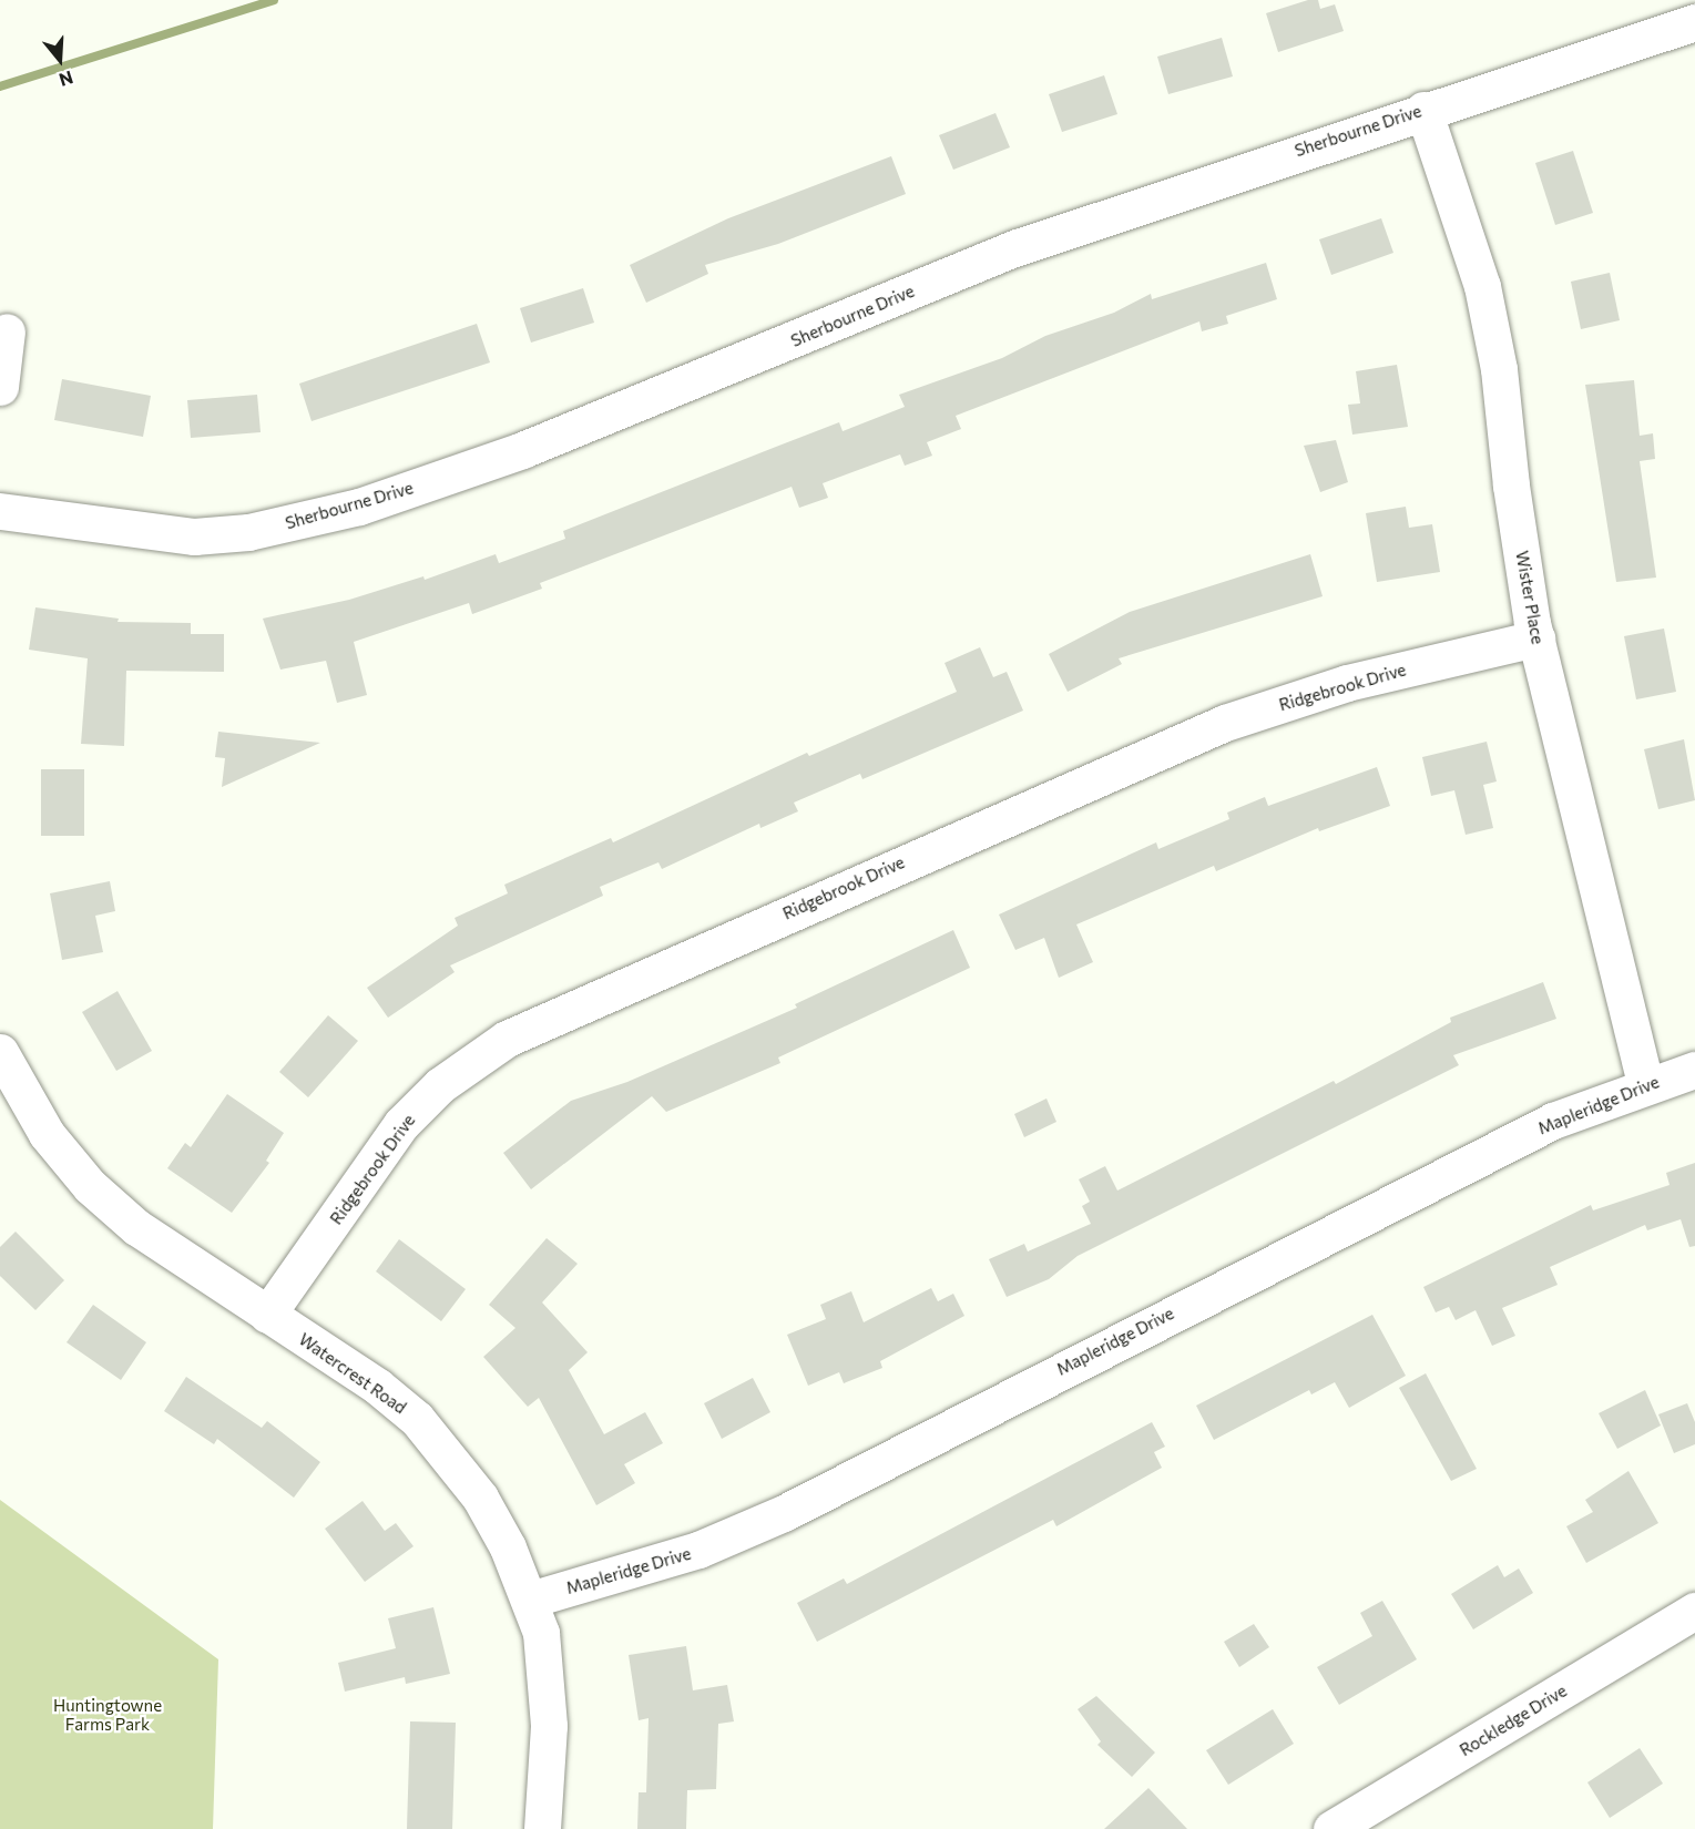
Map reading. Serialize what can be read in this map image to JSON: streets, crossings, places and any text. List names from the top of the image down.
{
  "streets": {
    "street": [
      "Sherbourne Drive",
      "Wister Place",
      "Ridgebrook Drive",
      "Mapleridge Drive",
      "Watercrest Road",
      "Rockledge Drive"
    ]
  },
  "crossings": [
    ["Sherbourne Drive", "Wister Place"],
    ["Wister Place", "Ridgebrook Drive"],
    ["Wister Place", "Mapleridge Drive"],
    ["Ridgebrook Drive", "Watercrest Road"],
    ["Mapleridge Drive", "Watercrest Road"]
  ],
  "parks": ["Huntingtowne Farms Park"],
  "north": "bottom"
}
